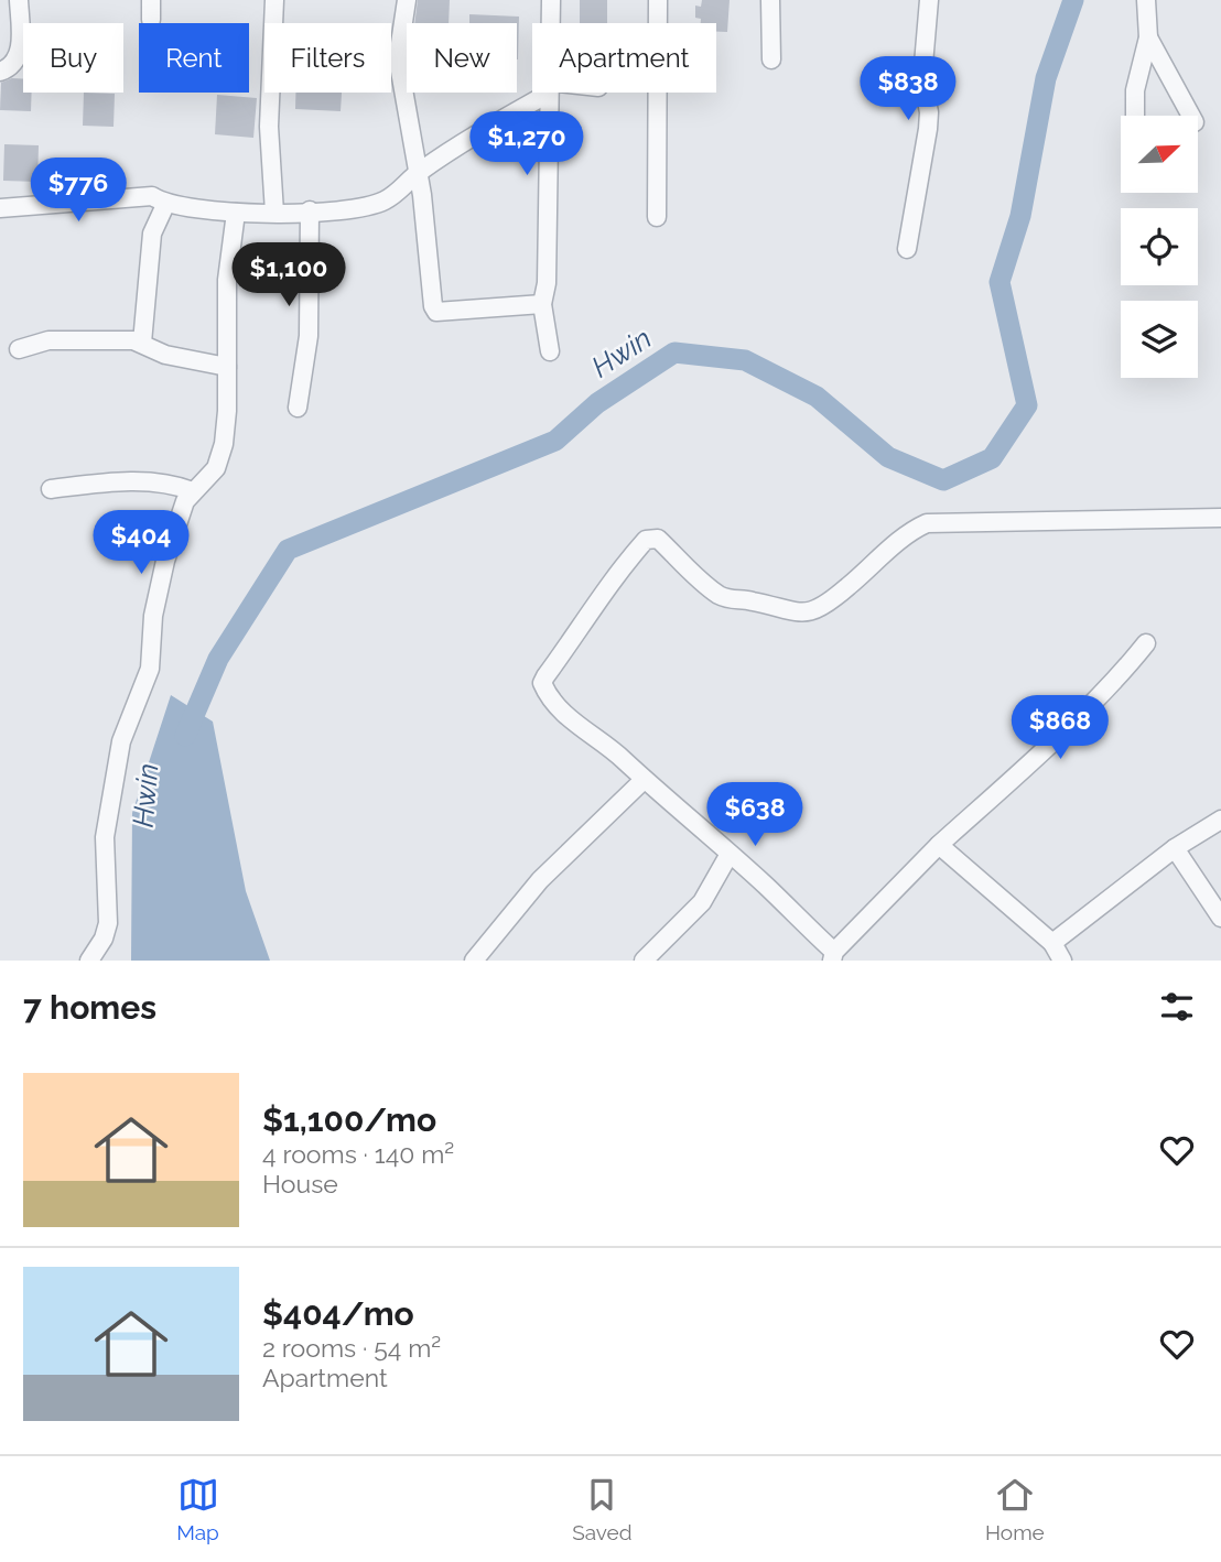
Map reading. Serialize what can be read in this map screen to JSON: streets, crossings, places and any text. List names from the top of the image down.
{
  "water": ["Hwin"],
  "north": "top right",
  "page": {
    "chip": [
      "Buy",
      "Rent",
      "Filters",
      "New",
      "Apartment"
    ],
    "price": [
      "$838",
      "$1,270",
      "$776",
      "$1,100",
      "$404",
      "$868",
      "$638"
    ],
    "heading": "7 homes",
    "list": [
      {
        "name": "$1,100/mo",
        "note": "4 rooms · 140 m² · House"
      },
      {
        "name": "$404/mo",
        "note": "2 rooms · 54 m² · Apartment"
      }
    ],
    "tabs": ["Map", "Saved", "Home"]
  }
}
